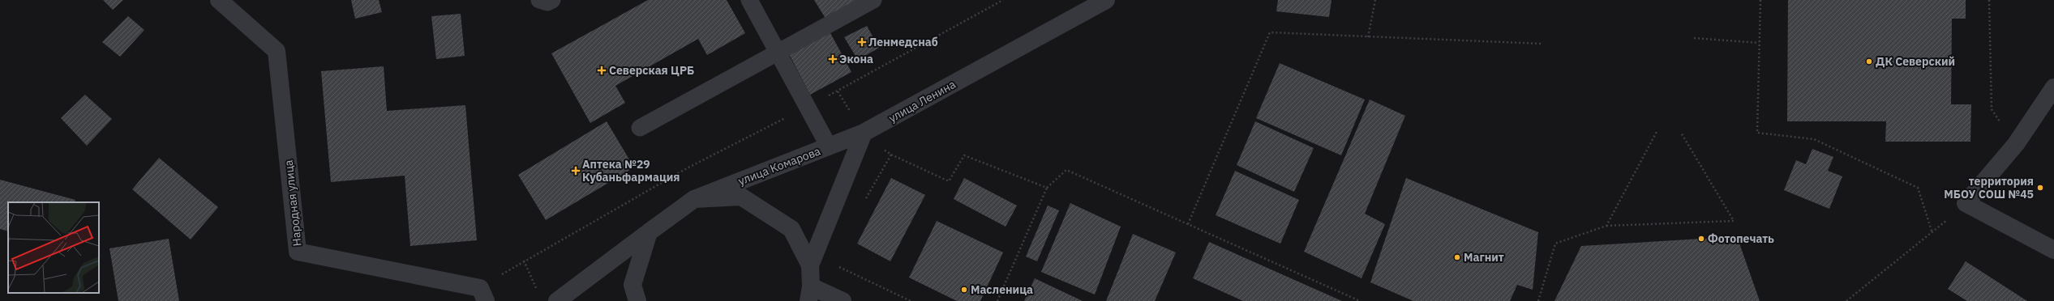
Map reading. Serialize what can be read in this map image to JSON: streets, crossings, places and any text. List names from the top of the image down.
{
  "streets": {
    "street": ["улица Ленина", "улица Комарова", "Народная улица"]
  },
  "crossings": [
    ["улица Ленина", "улица Комарова"]
  ],
  "places": {
    "health": [
      "Ленмедснаб",
      "Экона",
      "Северская ЦРБ",
      "Аптека №29 Кубаньфармация"
    ],
    "other": [
      "ДК Северский",
      "территория МБОУ СОШ №45",
      "Фотопечать",
      "Магнит",
      "Масленица"
    ]
  }
}
